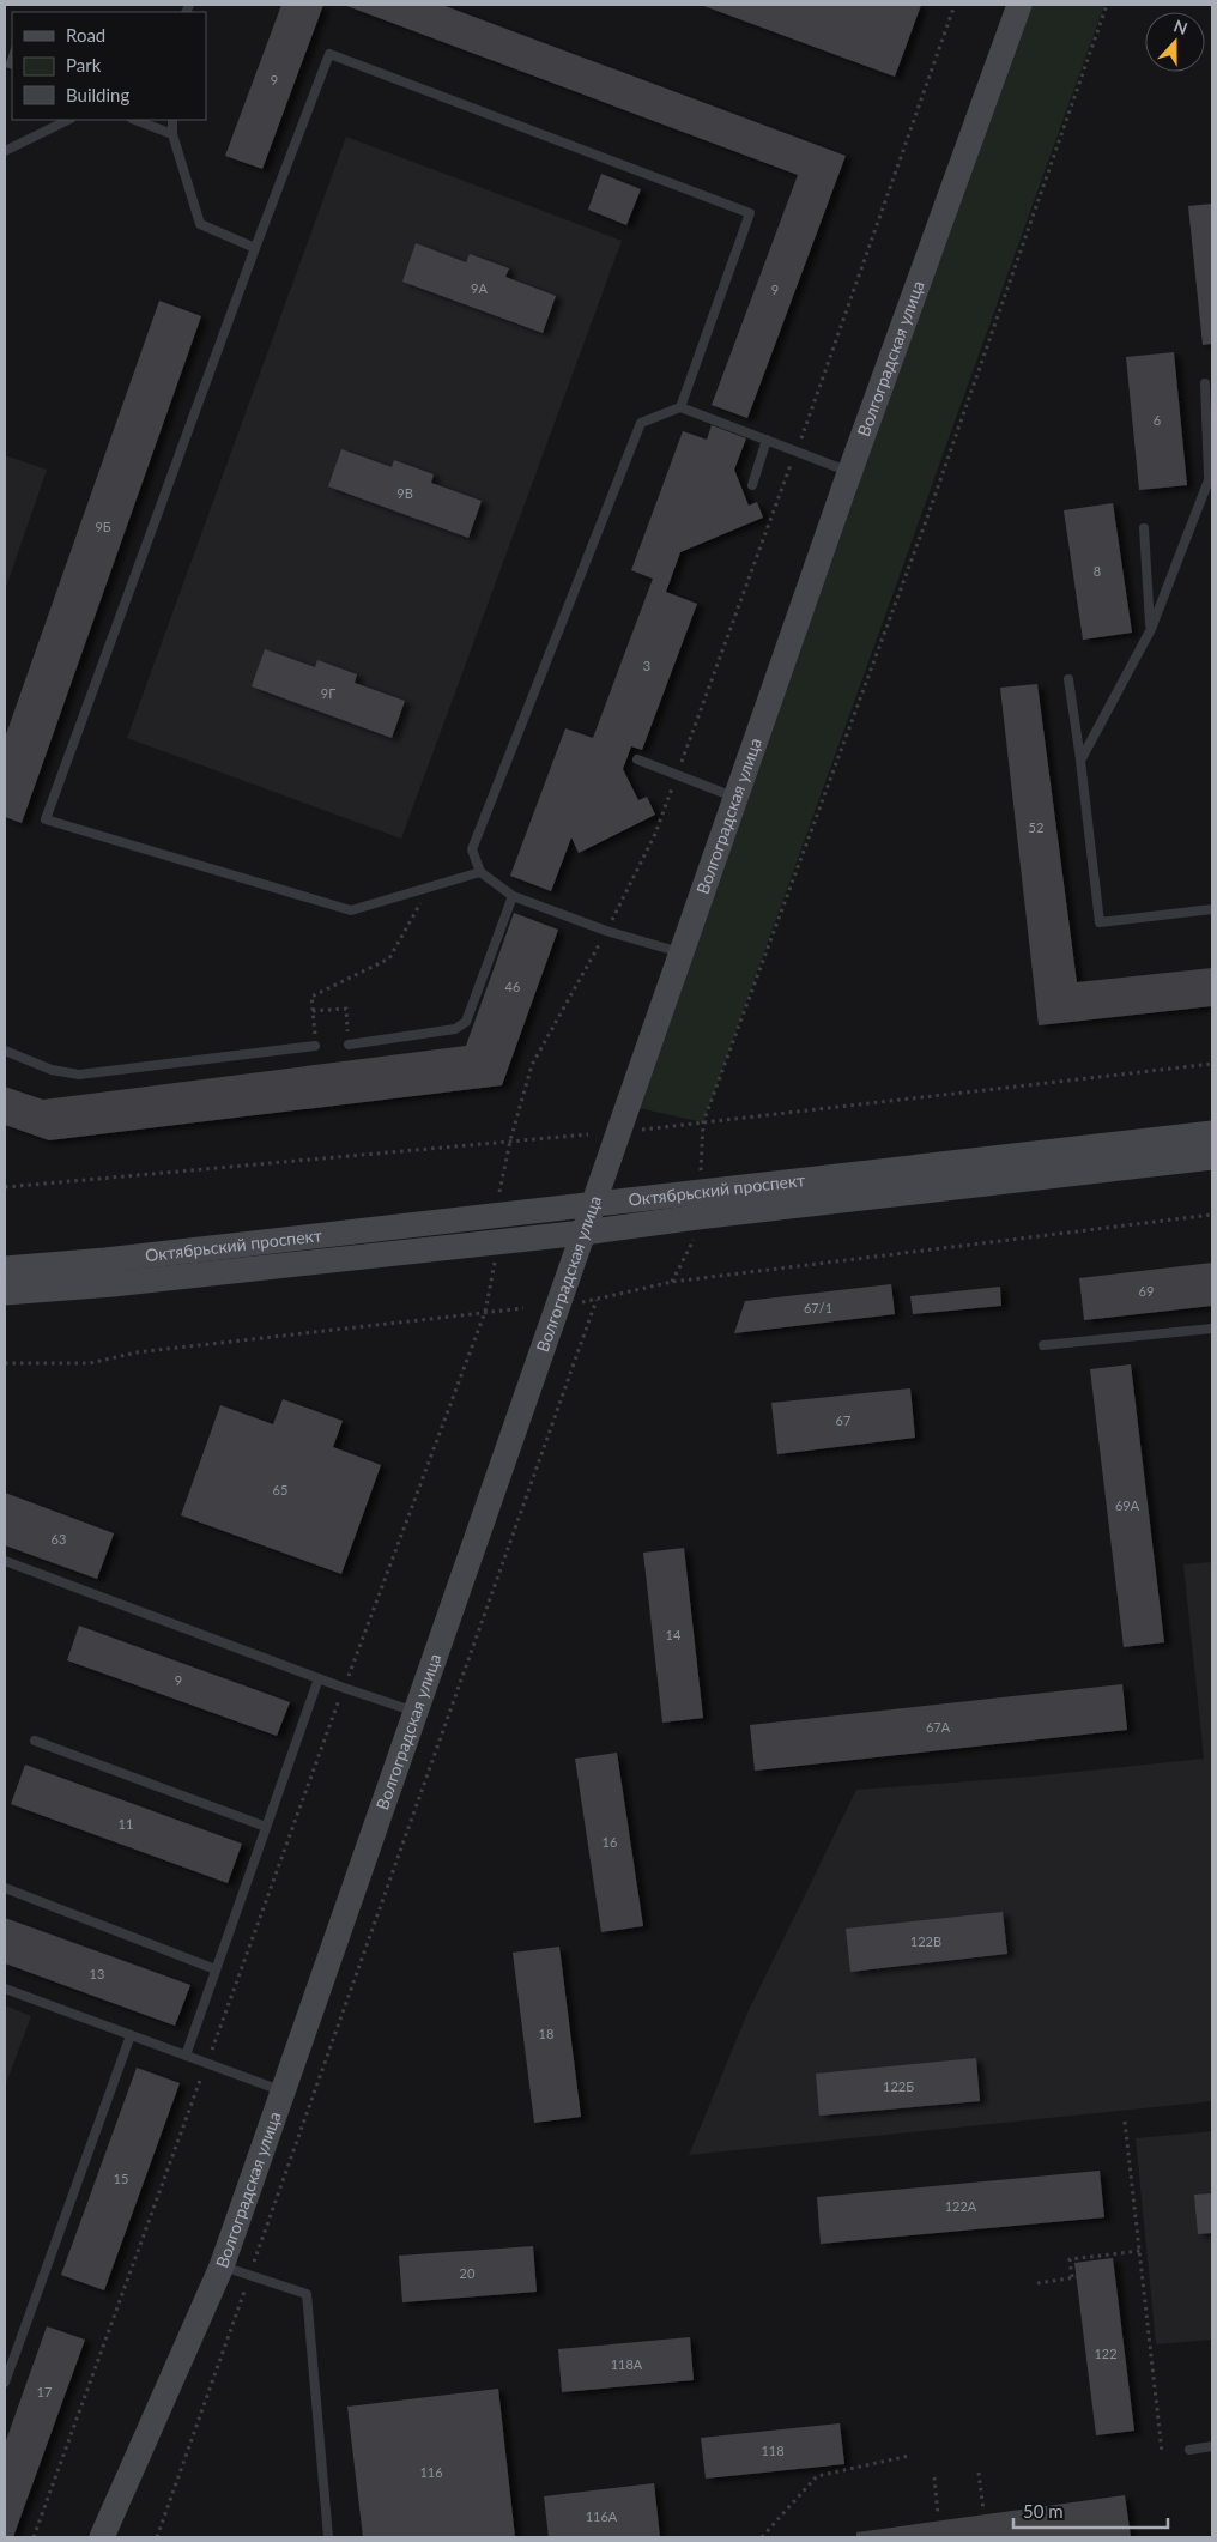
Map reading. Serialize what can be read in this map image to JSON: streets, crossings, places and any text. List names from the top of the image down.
{
  "streets": {
    "main road": ["Волгоградская улица", "Октябрьский проспект"]
  },
  "crossings": [
    ["Волгоградская улица", "Октябрьский проспект"]
  ],
  "house_numbers": [
    "9",
    "9А",
    "9",
    "6",
    "9В",
    "9Б",
    "8",
    "3",
    "9Г",
    "52",
    "46",
    "69",
    "67/1",
    "67",
    "65",
    "69А",
    "63",
    "14",
    "9",
    "67А",
    "11",
    "16",
    "122В",
    "13",
    "18",
    "122Б",
    "15",
    "122А",
    "20",
    "122",
    "118А",
    "17",
    "118",
    "116",
    "116А"
  ],
  "legend": ["Road", "Park", "Building"],
  "scale_bar": "50 m",
  "north": "top"
}
